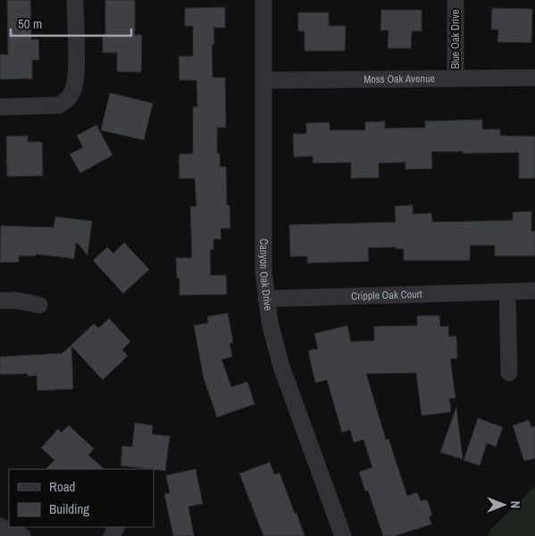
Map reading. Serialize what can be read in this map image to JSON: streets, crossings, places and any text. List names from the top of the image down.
{
  "streets": {
    "street": [
      "Blue Oak Drive",
      "Moss Oak Avenue",
      "Canyon Oak Drive",
      "Cripple Oak Court"
    ]
  },
  "crossings": [
    ["Blue Oak Drive", "Moss Oak Avenue"],
    ["Moss Oak Avenue", "Canyon Oak Drive"],
    ["Canyon Oak Drive", "Cripple Oak Court"]
  ],
  "legend": ["Road", "Building"],
  "scale_bar": "50 m",
  "north": "right"
}
